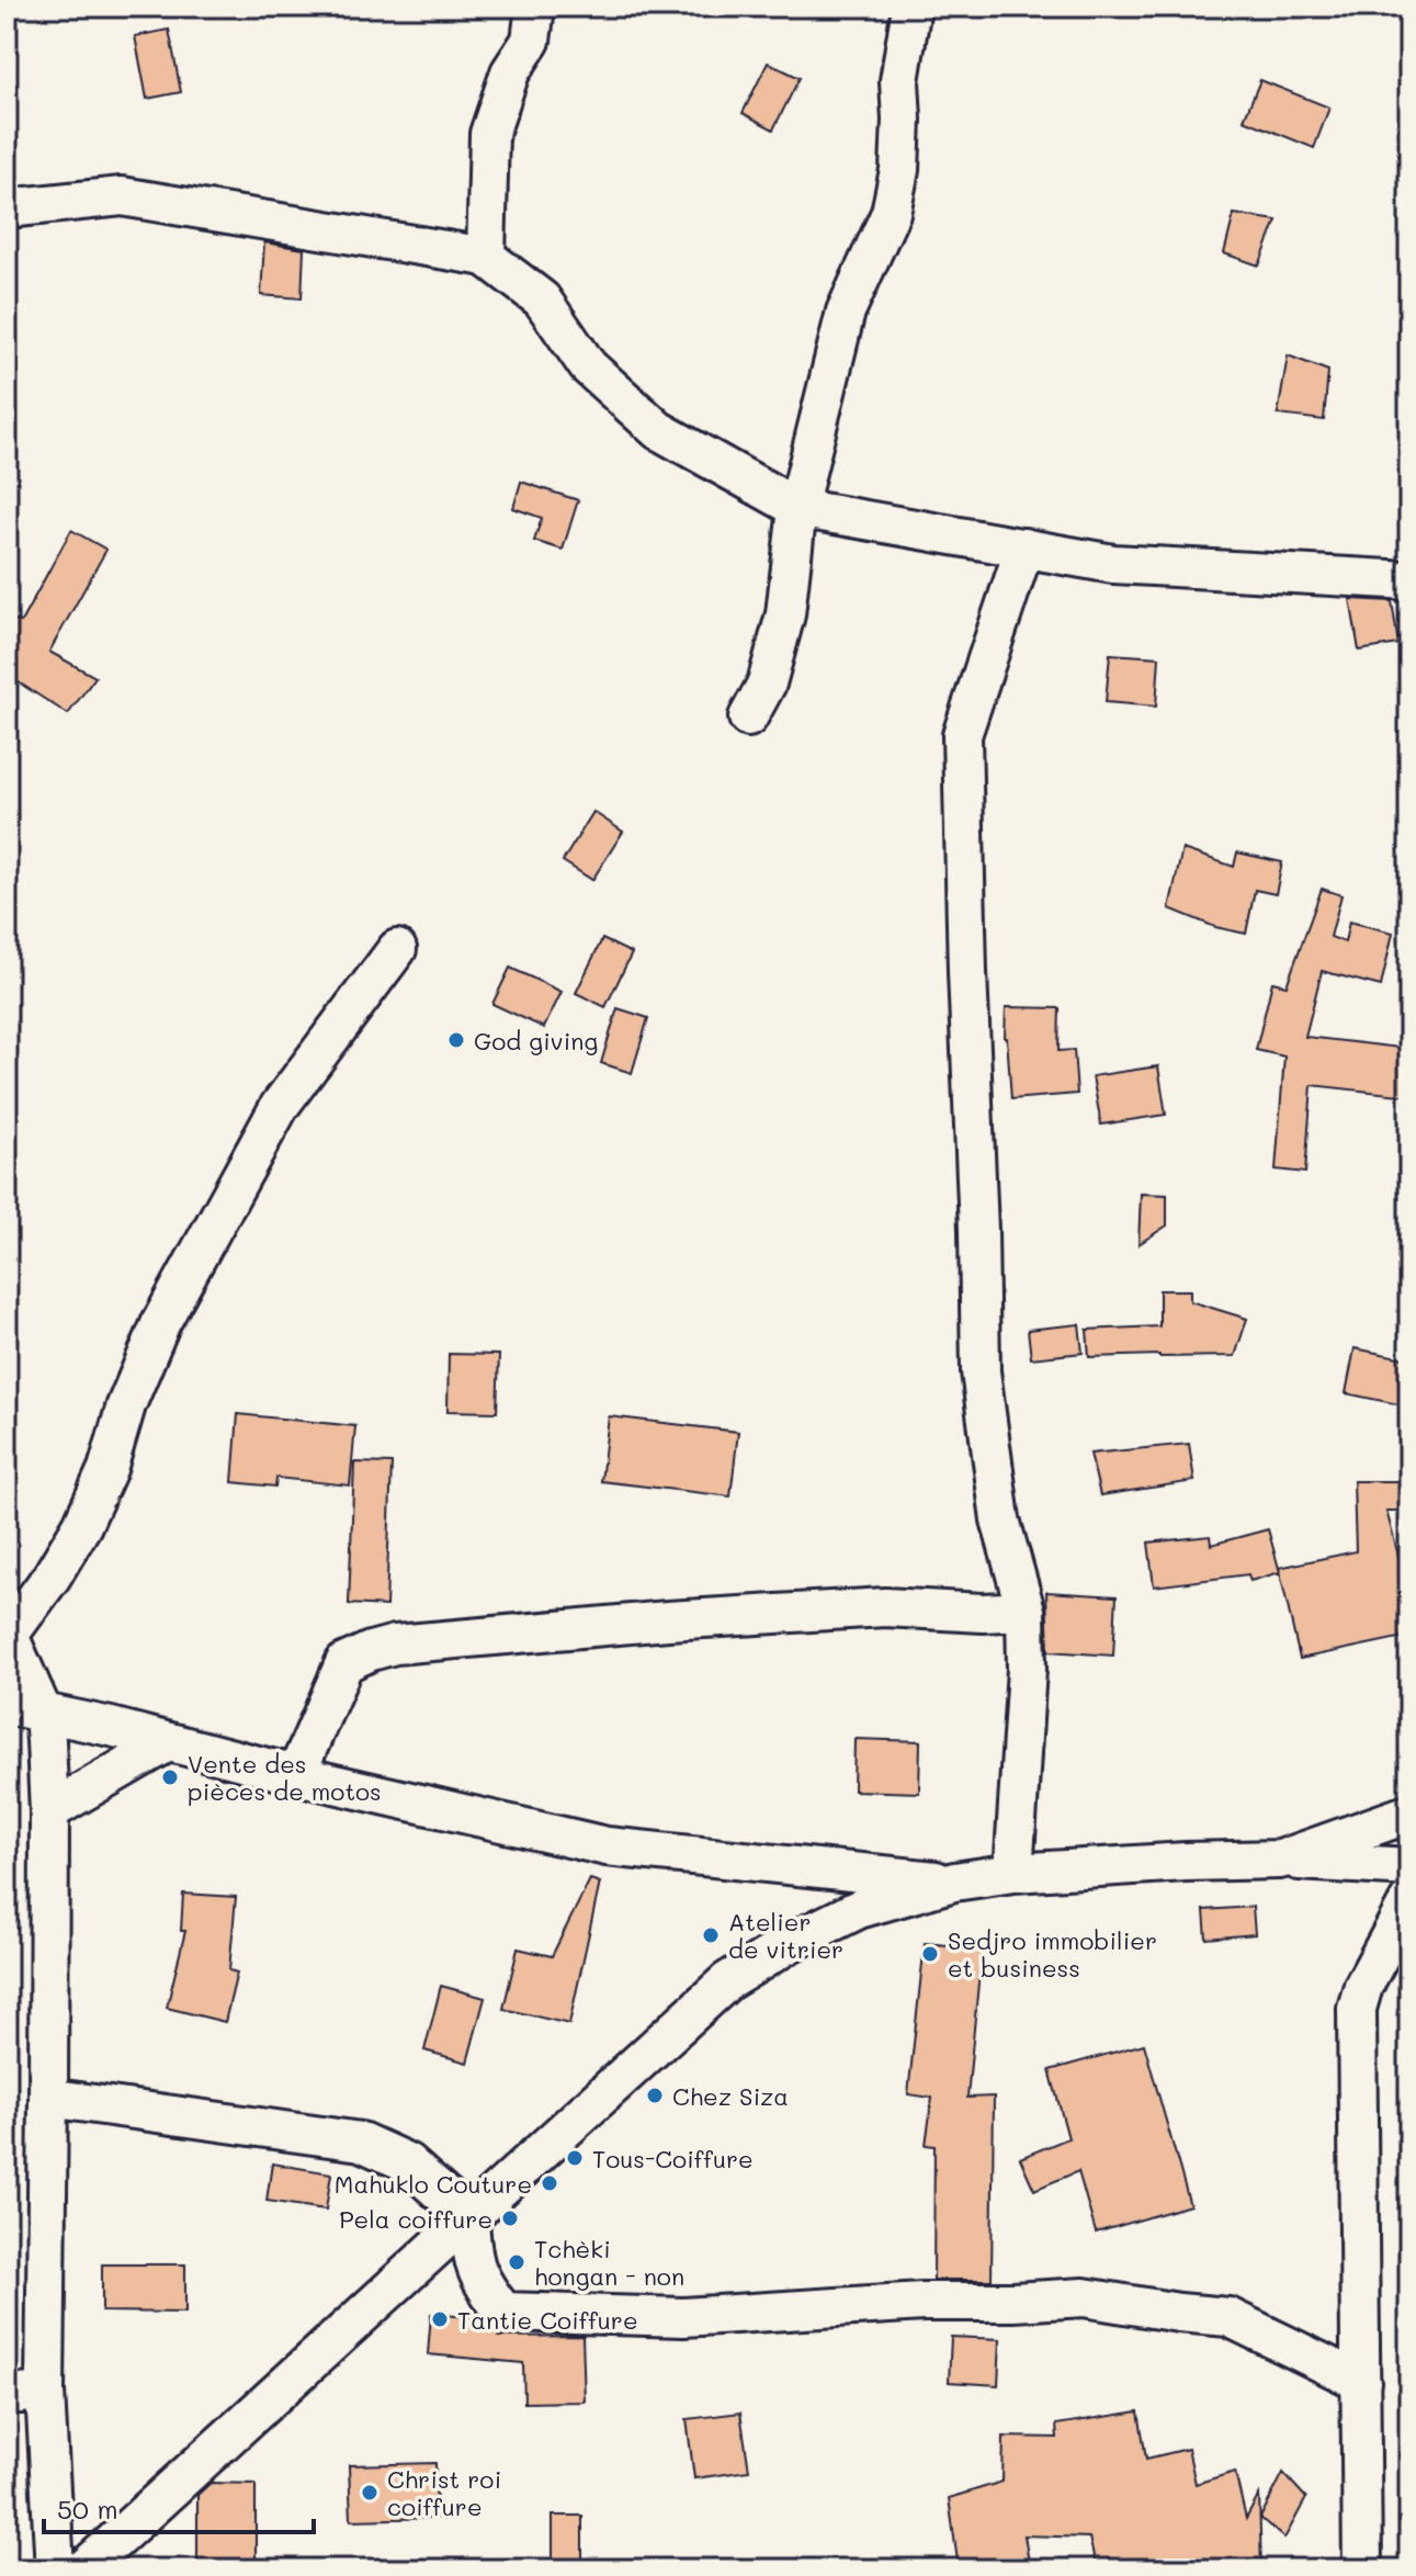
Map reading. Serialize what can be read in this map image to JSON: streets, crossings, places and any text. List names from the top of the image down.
{
  "places": [
    "God giving",
    "Vente des pièces de motos",
    "Atelier de vitrier",
    "Sedjro immobilier et business",
    "Chez Siza",
    "Tous-Coiffure",
    "Mahuklo Couture",
    "Pela coiffure",
    "Tchèki hongan - non",
    "Tantie Coiffure",
    "Christ roi coiffure"
  ],
  "scale_bar": "50 m"
}
